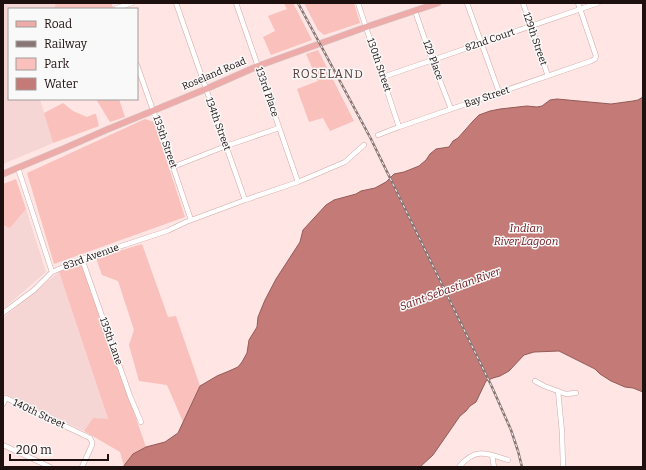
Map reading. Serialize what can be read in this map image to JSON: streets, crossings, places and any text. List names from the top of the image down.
{
  "streets": {
    "main road": ["Roseland Road"],
    "street": [
      "129th Street",
      "82nd Court",
      "129 Place",
      "130th Street",
      "133rd Place",
      "Bay Street",
      "134th Street",
      "135th Street",
      "83rd Avenue",
      "135th Lane",
      "140th Street"
    ]
  },
  "crossings": [
    ["129th Street", "82nd Court"],
    ["129th Street", "Bay Street"],
    ["82nd Court", "129 Place"],
    ["82nd Court", "130th Street"],
    ["82nd Court", "Bay Street"],
    ["129 Place", "Roseland Road"],
    ["129 Place", "Bay Street"],
    ["130th Street", "Roseland Road"],
    ["130th Street", "Bay Street"],
    ["Roseland Road", "133rd Place"],
    ["Roseland Road", "134th Street"],
    ["Roseland Road", "135th Street"],
    ["135th Street", "83rd Avenue"],
    ["83rd Avenue", "135th Lane"]
  ],
  "districts": ["ROSELAND"],
  "water": ["Indian River Lagoon", "Saint Sebastian River"],
  "legend": [
    "Road",
    "Railway",
    "Park",
    "Water"
  ],
  "scale_bar": "200 m"
}
